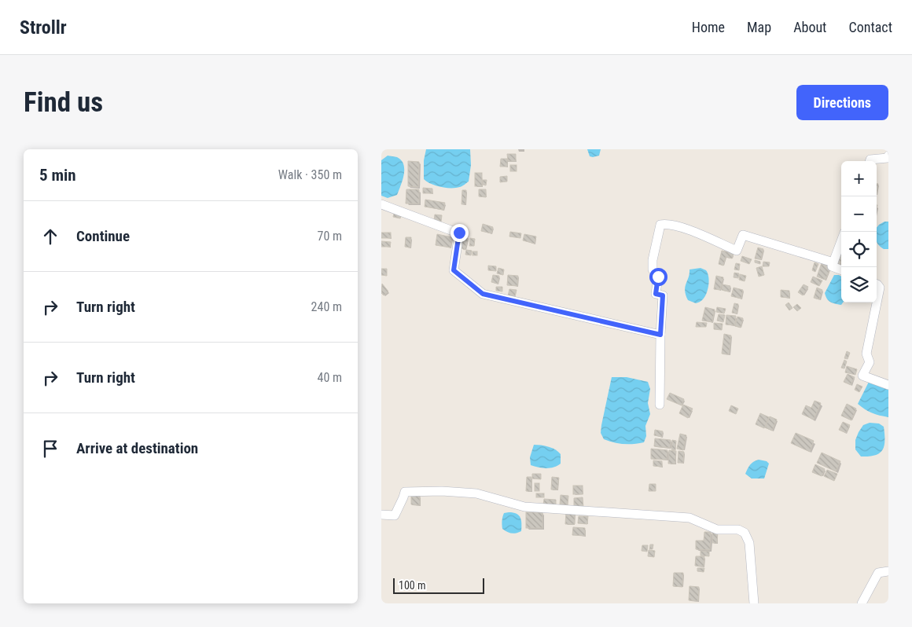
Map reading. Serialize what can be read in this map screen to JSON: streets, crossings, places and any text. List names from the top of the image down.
{
  "scale_bar": "100 m",
  "page": {
    "header": "Strollr",
    "nav": [
      "Home",
      "Map",
      "About",
      "Contact"
    ],
    "buttons": "Directions",
    "title": "Find us",
    "heading": ["5 min", "Walk · 350 m"],
    "map_buttons": ["+", "−"],
    "list": [
      ["Continue", "70 m"],
      ["Turn right", "240 m"],
      ["Turn right", "40 m"],
      "Arrive at destination"
    ],
    "scale": "100 m"
  }
}
